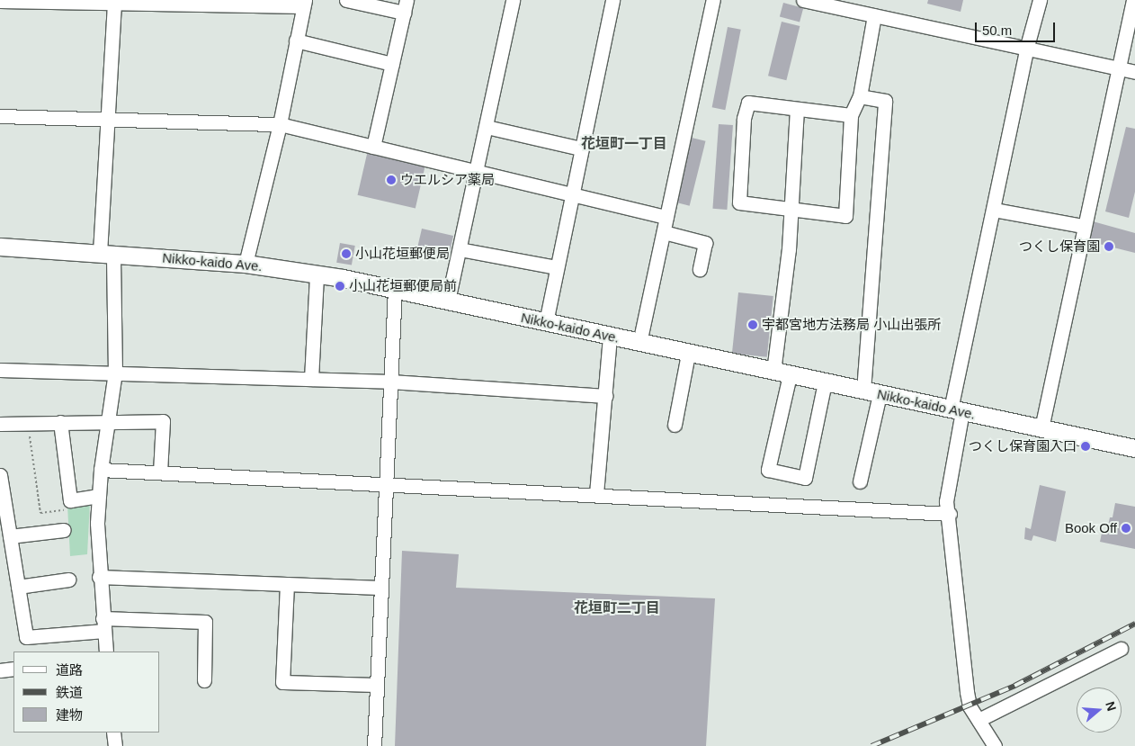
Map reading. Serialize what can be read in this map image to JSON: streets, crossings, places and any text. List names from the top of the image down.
{
  "streets": {
    "main road": ["Nikko-kaido Ave."]
  },
  "districts": ["花垣町一丁目", "花垣町二丁目"],
  "places": [
    "ウエルシア薬局",
    "つくし保育園",
    "小山花垣郵便局",
    "小山花垣郵便局前",
    "宇都宮地方法務局 小山出張所",
    "つくし保育園入口",
    "Book Off"
  ],
  "legend": ["道路", "鉄道", "建物"],
  "scale_bar": "50 m",
  "north": "right"
}
